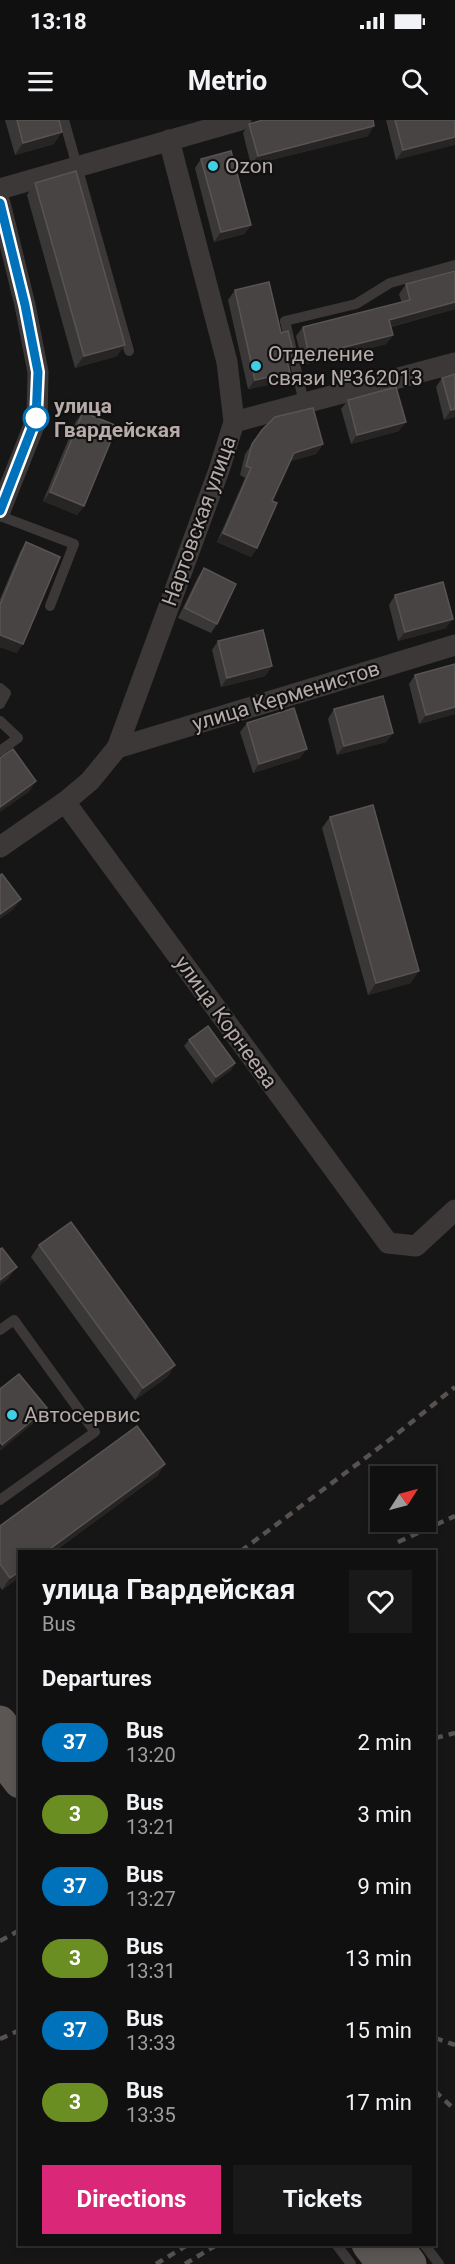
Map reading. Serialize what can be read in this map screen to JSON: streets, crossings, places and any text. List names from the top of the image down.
{
  "streets": {
    "street": ["Нартовская улица", "улица Керменистов", "улица Корнеева"]
  },
  "crossings": [
    ["Нартовская улица", "улица Керменистов"],
    ["Нартовская улица", "улица Корнеева"]
  ],
  "places": [
    "Ozon",
    "Отделение связи №362013",
    "улица Гвардейская",
    "Автосервис"
  ],
  "lines": ["bus line 37"],
  "north": "top right",
  "page": {
    "status": "13:18",
    "header": "Metrio",
    "heading": [
      ["улица Гвардейская", "Bus"],
      "Departures"
    ],
    "list": [
      {
        "mark": "37",
        "name": "Bus",
        "note": "13:20",
        "value": "2 min"
      },
      {
        "mark": "3",
        "name": "Bus",
        "note": "13:21",
        "value": "3 min"
      },
      {
        "mark": "37",
        "name": "Bus",
        "note": "13:27",
        "value": "9 min"
      },
      {
        "mark": "3",
        "name": "Bus",
        "note": "13:31",
        "value": "13 min"
      },
      {
        "mark": "37",
        "name": "Bus",
        "note": "13:33",
        "value": "15 min"
      },
      {
        "mark": "3",
        "name": "Bus",
        "note": "13:35",
        "value": "17 min"
      }
    ],
    "buttons": ["Directions", "Tickets"]
  }
}
